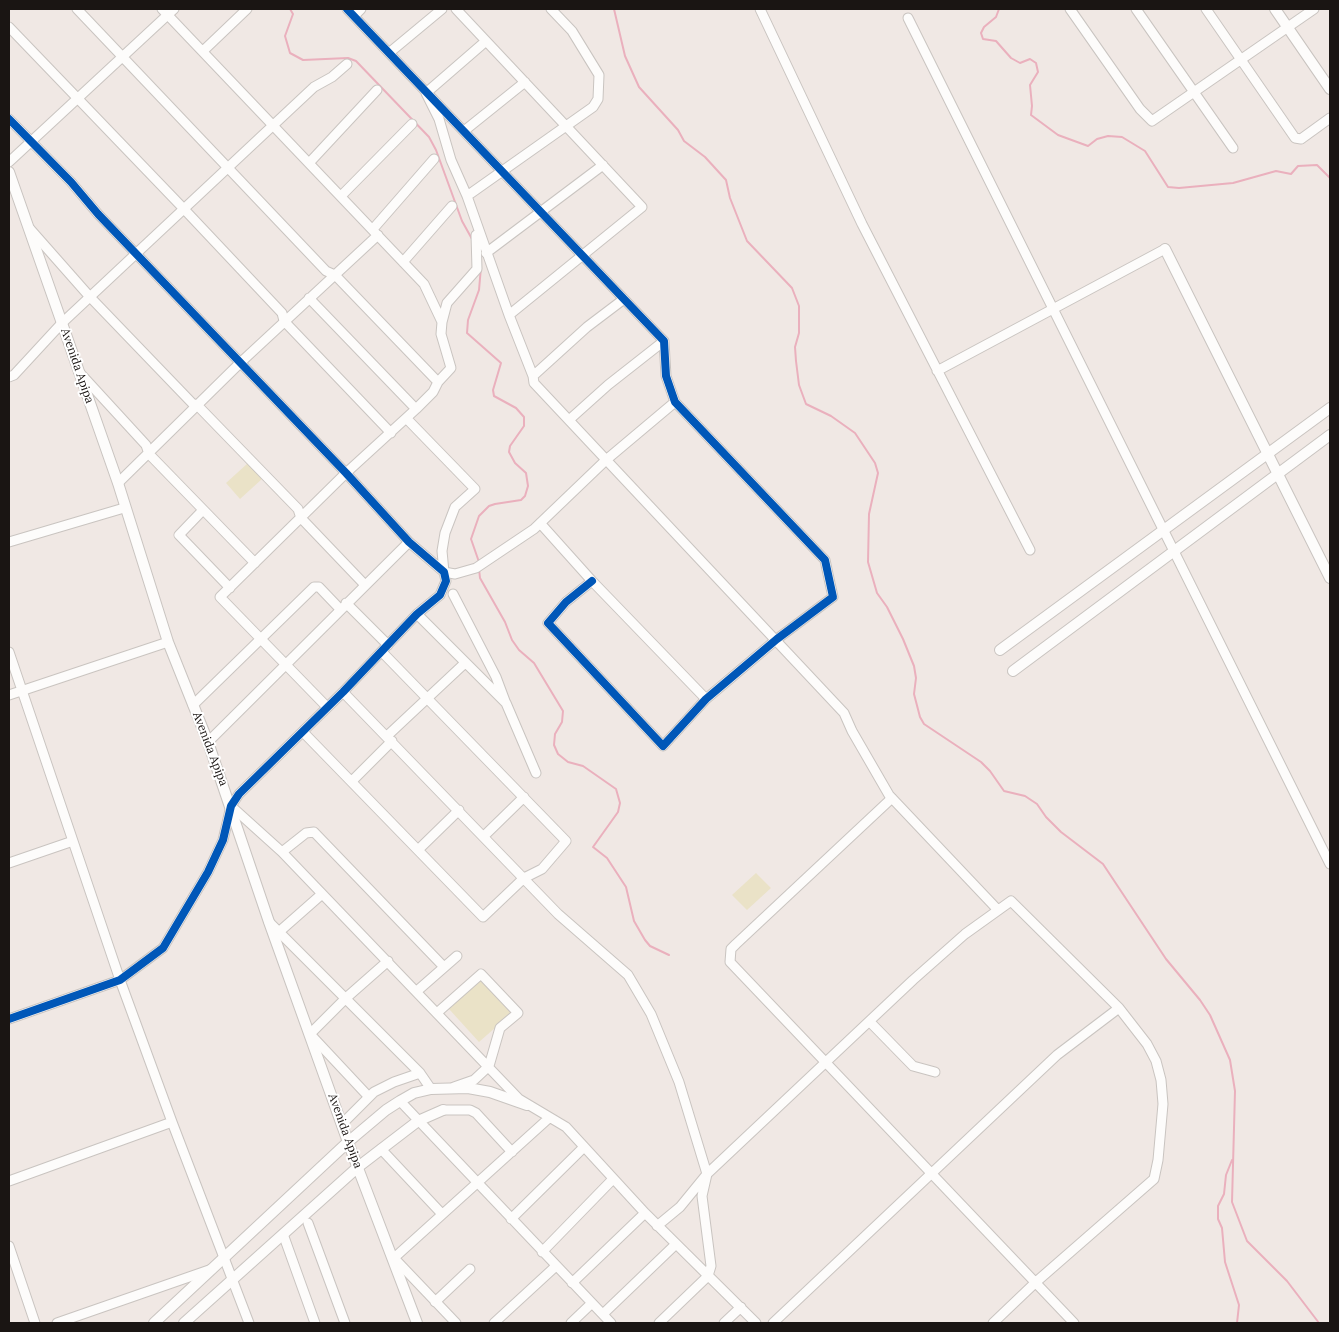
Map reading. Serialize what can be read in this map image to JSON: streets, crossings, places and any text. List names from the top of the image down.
{
  "streets": {
    "street": ["Avenida Apipa"]
  }
}
